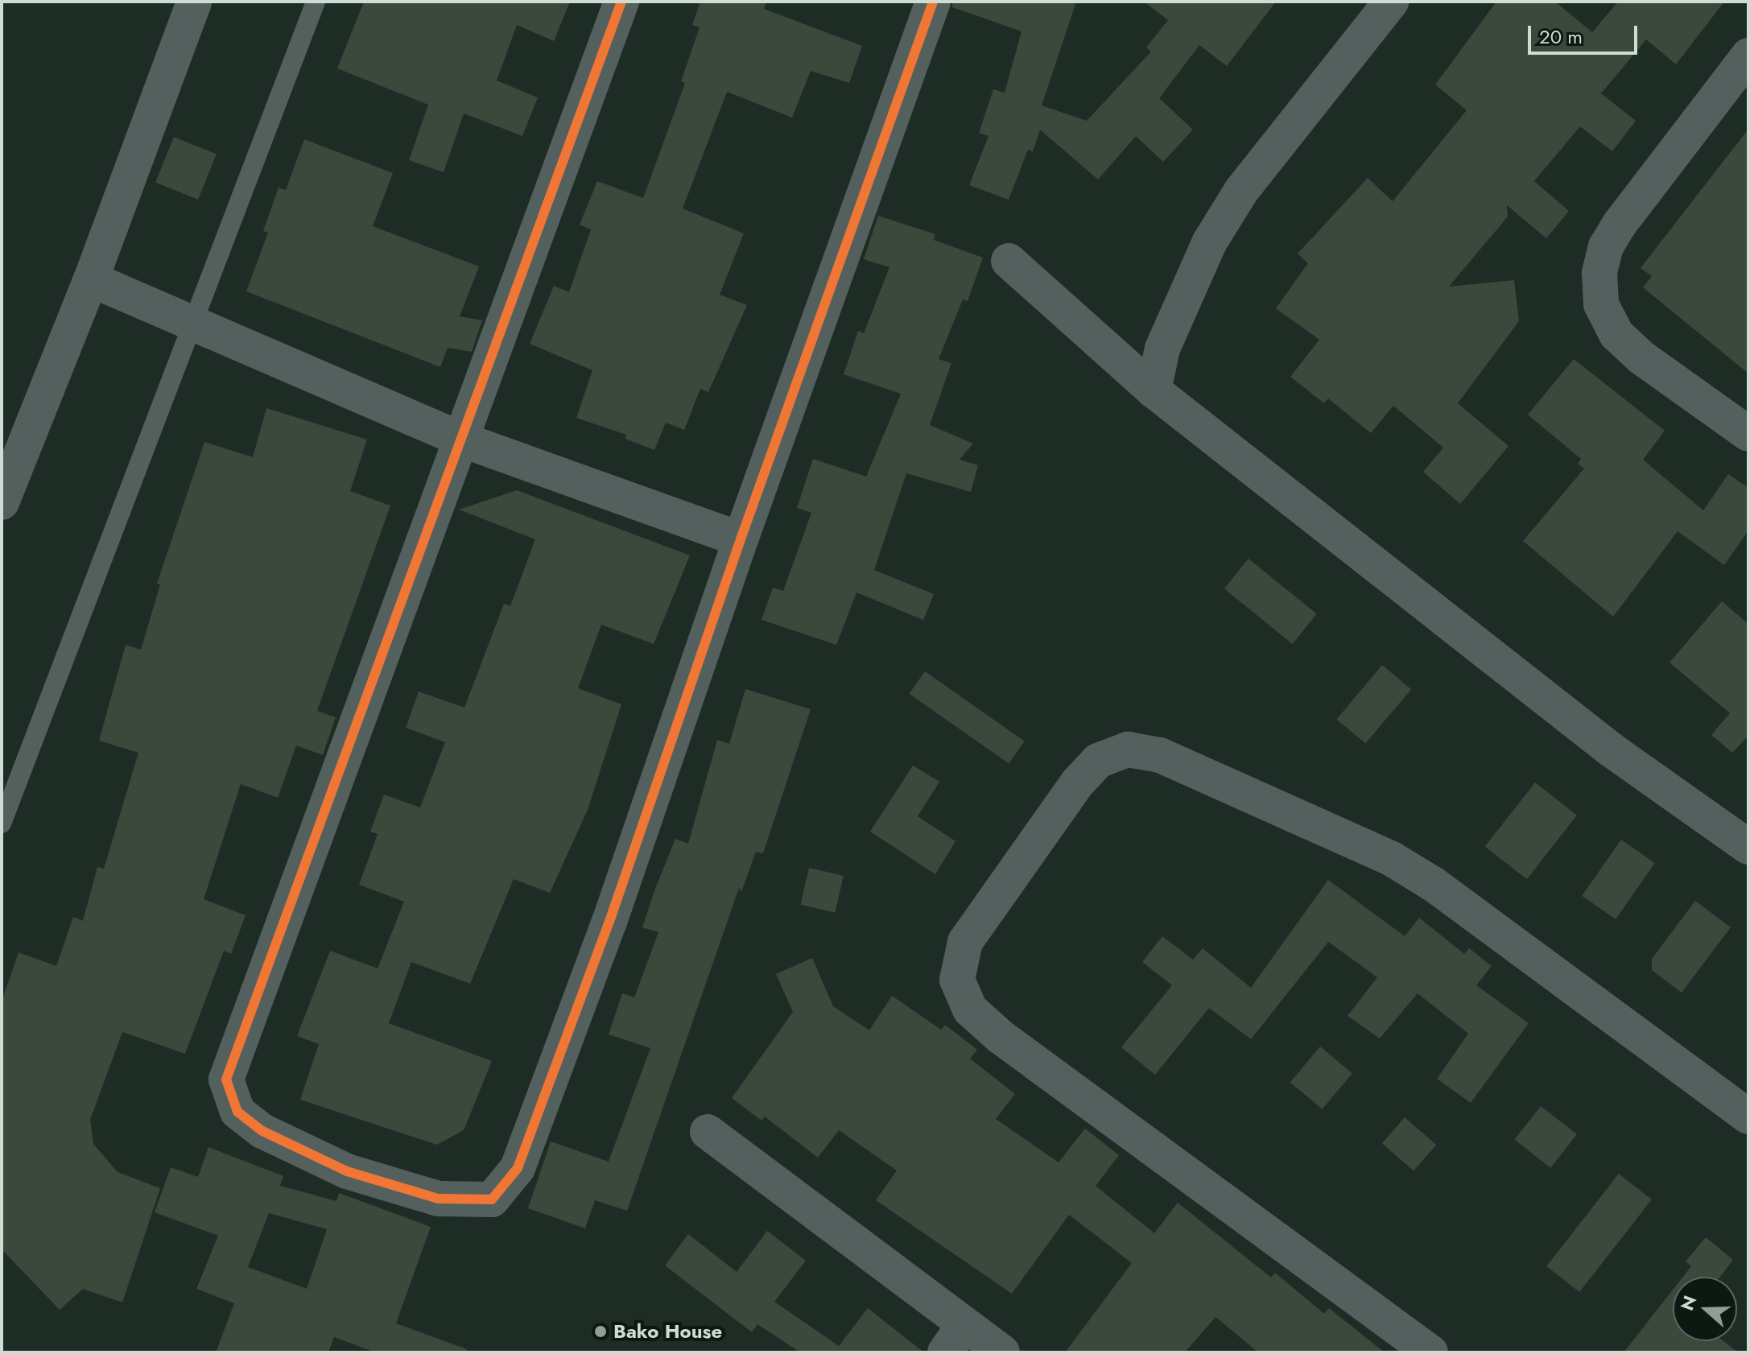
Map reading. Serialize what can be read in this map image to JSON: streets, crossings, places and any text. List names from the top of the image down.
{
  "places": ["Bako House"],
  "scale_bar": "20 m",
  "north": "left"
}
